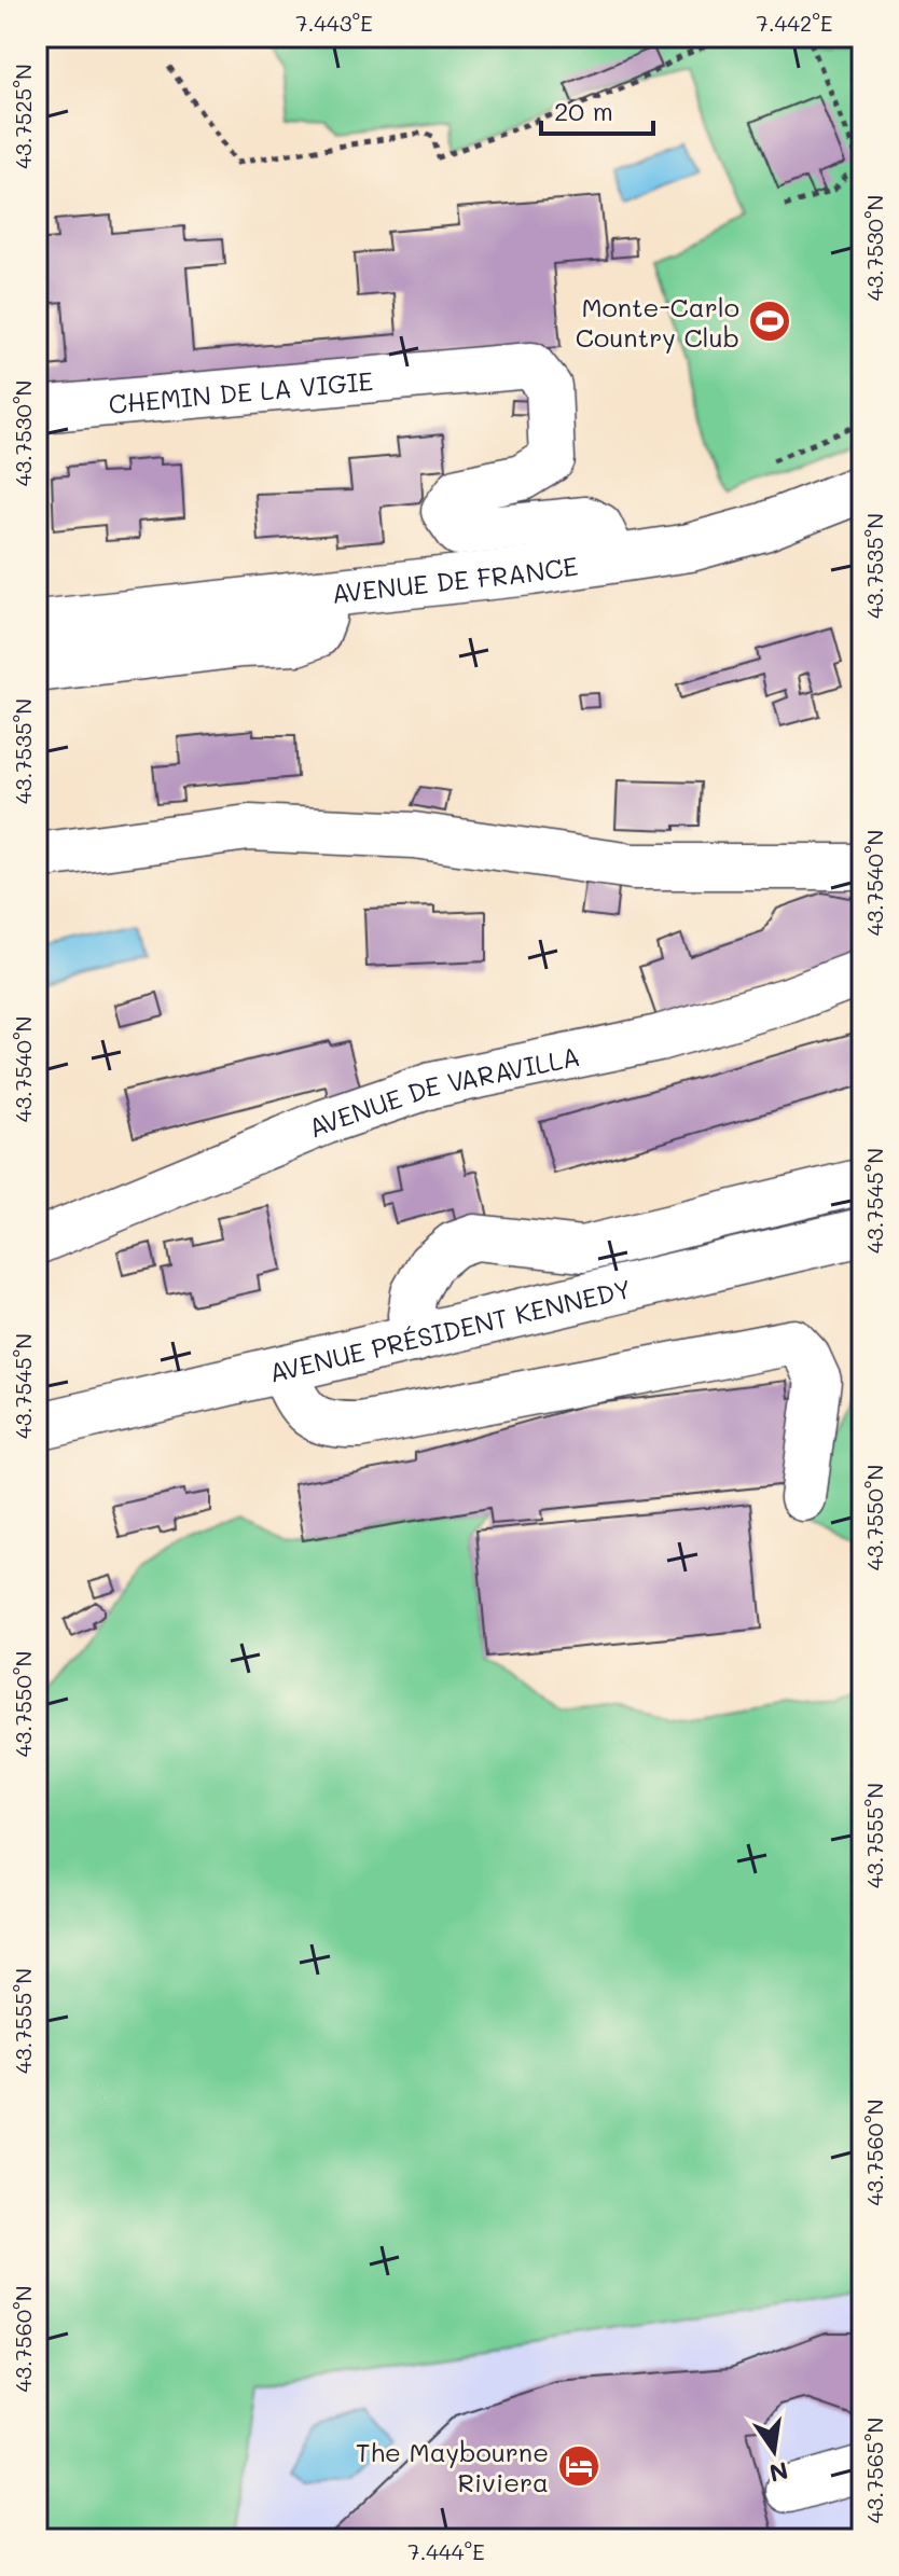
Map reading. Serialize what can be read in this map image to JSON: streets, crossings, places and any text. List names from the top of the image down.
{
  "streets": {
    "main road": ["AVENUE DE FRANCE", "AVENUE PRÉSIDENT KENNEDY"],
    "street": ["CHEMIN DE LA VIGIE", "AVENUE DE VARAVILLA"]
  },
  "crossings": [
    ["CHEMIN DE LA VIGIE", "AVENUE DE FRANCE"]
  ],
  "places": {
    "sports": ["Monte-Carlo Country Club"],
    "hotel": ["The Maybourne Riviera"]
  },
  "scale_bar": "20 m",
  "north": "bottom",
  "coordinates": [
    "7.443°E",
    "7.442°E",
    "43.7525°N",
    "43.7530°N",
    "43.7535°N",
    "43.7540°N",
    "43.7545°N",
    "43.7550°N",
    "43.7555°N",
    "43.7560°N",
    "43.7565°N",
    "7.444°E"
  ]
}
